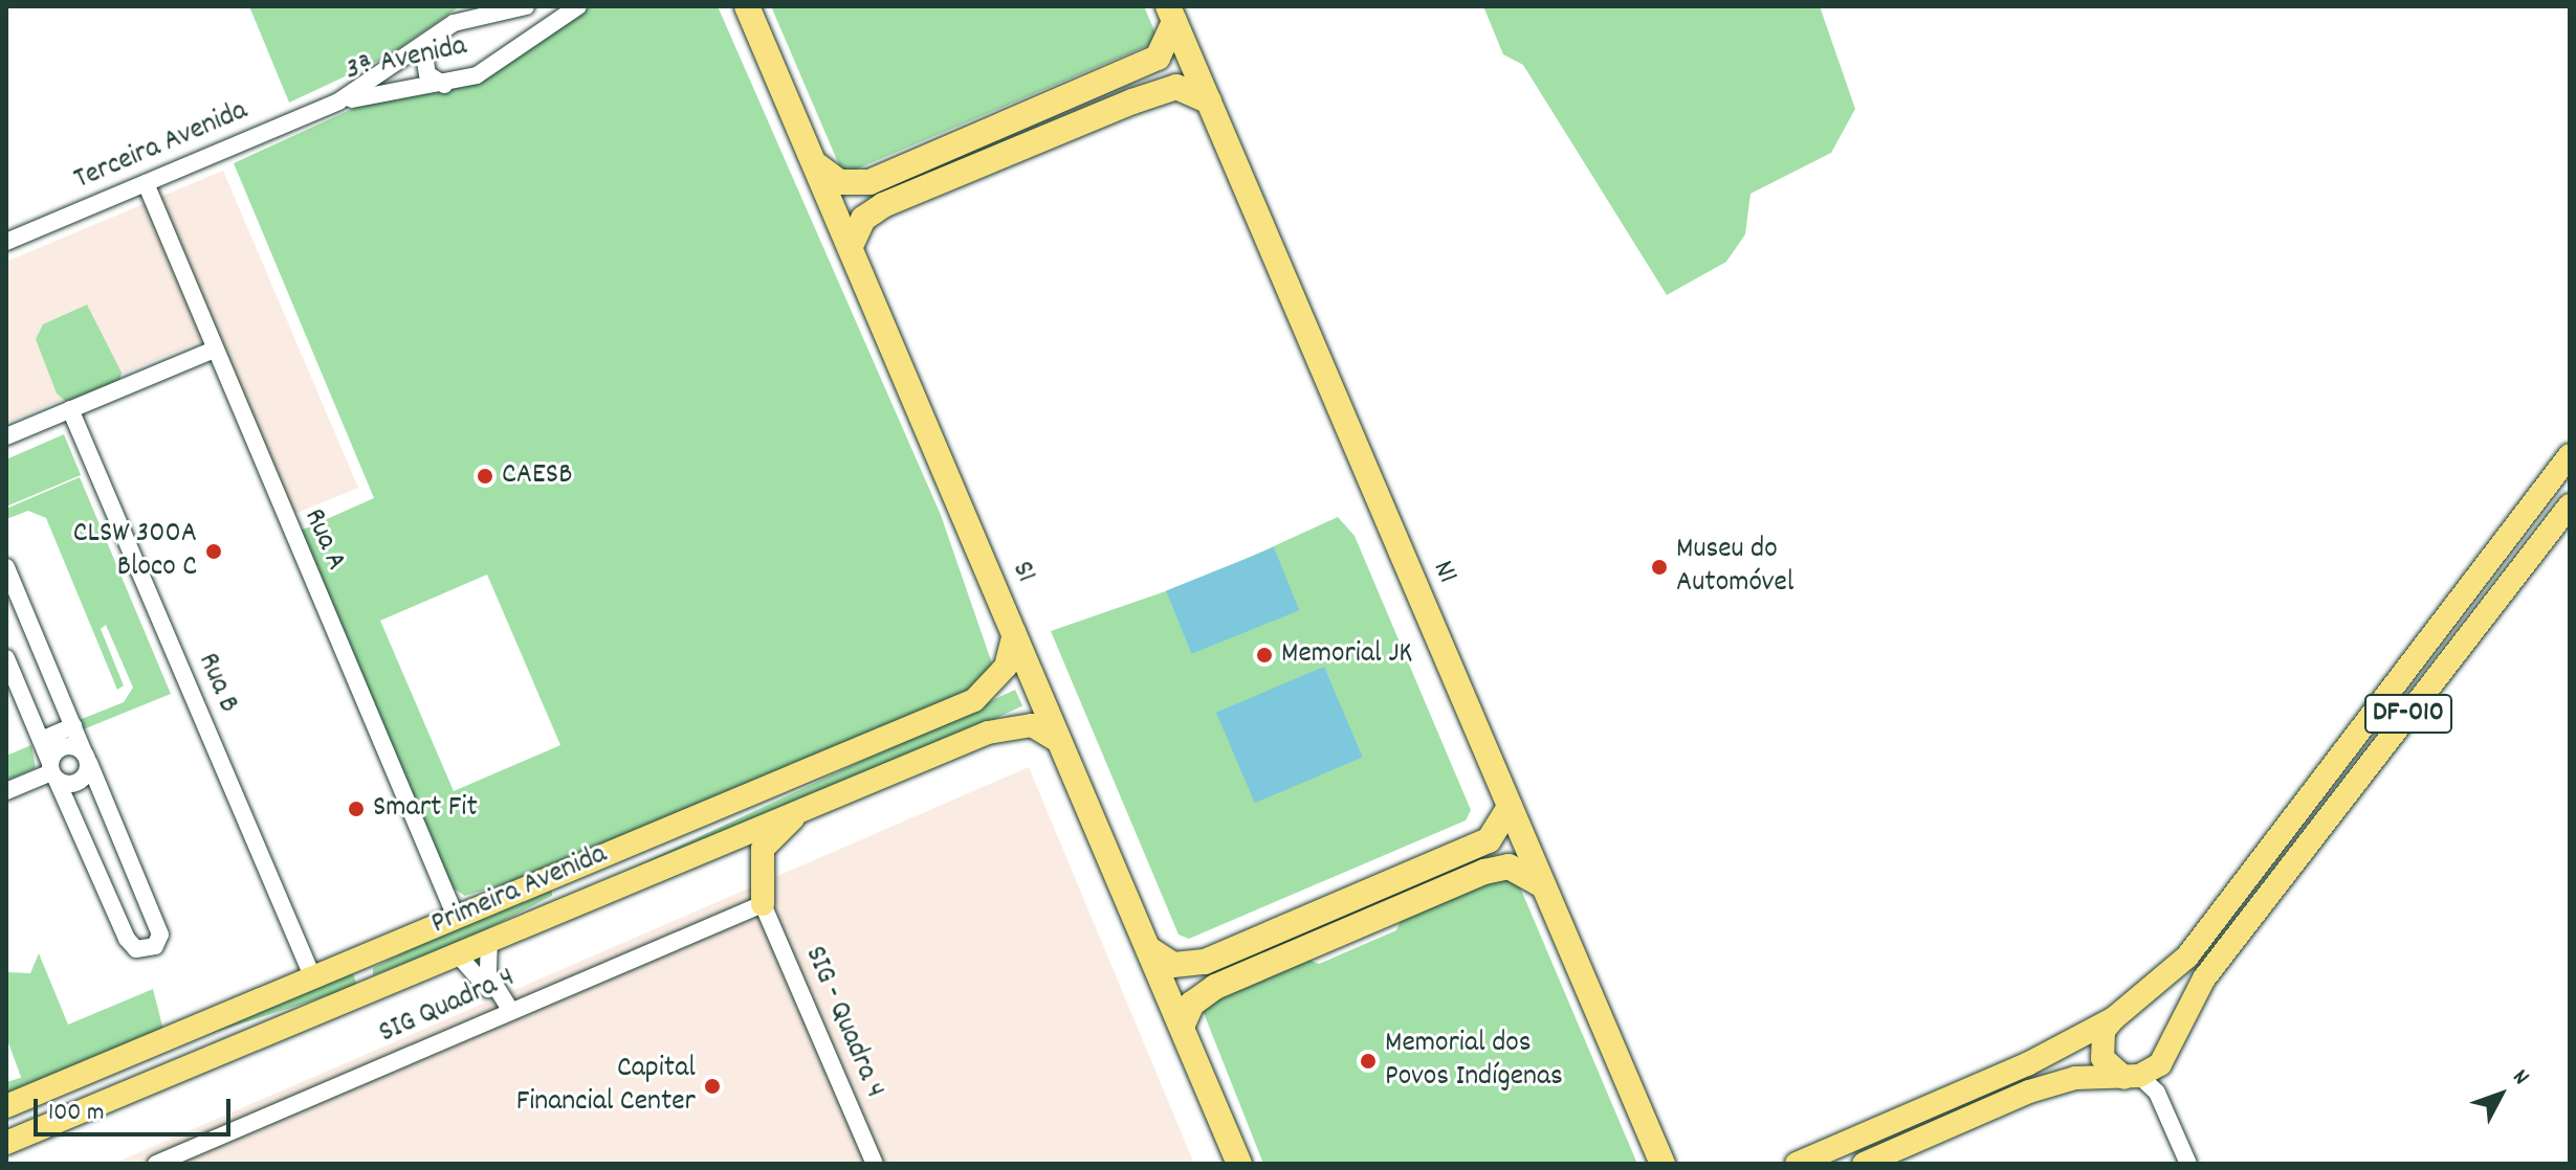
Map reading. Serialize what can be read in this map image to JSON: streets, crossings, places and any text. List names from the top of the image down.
{
  "streets": {
    "highway": ["S1", "N1"],
    "main road": ["DF-010", "Primeira Avenida"],
    "street": [
      "3ª Avenida",
      "Terceira Avenida",
      "Rua A",
      "Rua B",
      "SIG Quadra 4",
      "SIG - Quadra 4"
    ]
  },
  "crossings": [
    ["3ª Avenida", "Terceira Avenida"],
    ["Terceira Avenida", "Rua A"],
    ["Rua A", "Primeira Avenida"],
    ["S1", "Primeira Avenida"],
    ["Rua B", "Primeira Avenida"],
    ["SIG Quadra 4", "SIG - Quadra 4"]
  ],
  "places": [
    "CAESB",
    "CLSW 300A Bloco C",
    "Museu do Automóvel",
    "Memorial JK",
    "Smart Fit",
    "Memorial dos Povos Indígenas",
    "Capital Financial Center"
  ],
  "scale_bar": "100 m",
  "north": "top right"
}
